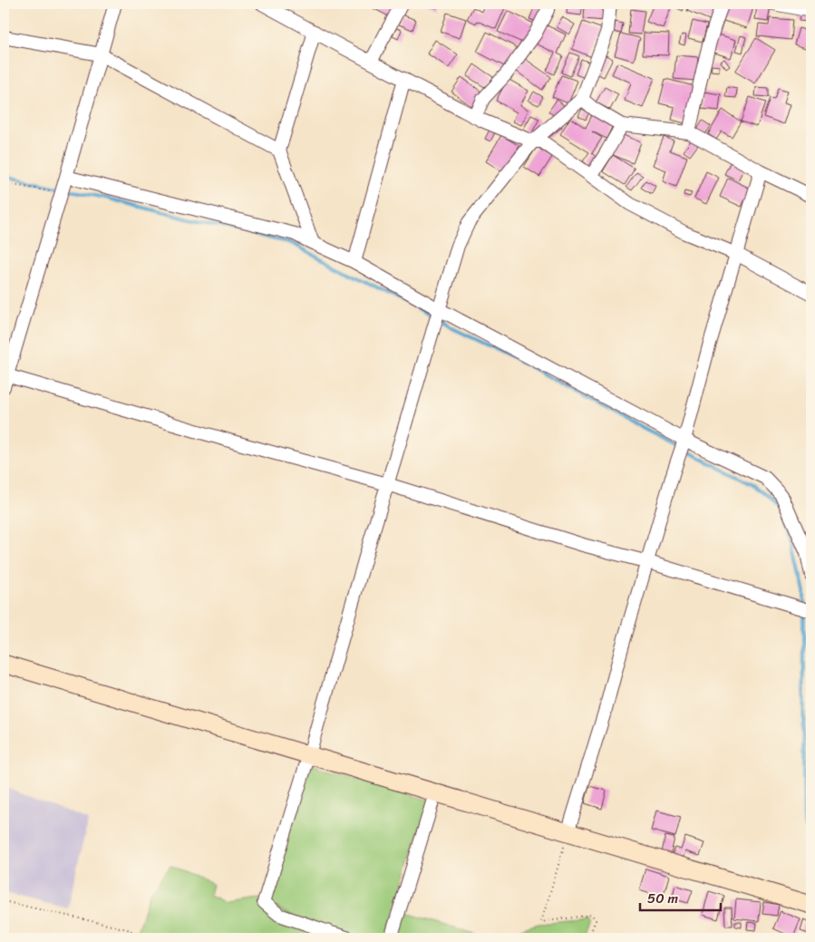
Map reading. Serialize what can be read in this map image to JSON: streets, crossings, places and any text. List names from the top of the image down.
{
  "scale_bar": "50 m"
}
